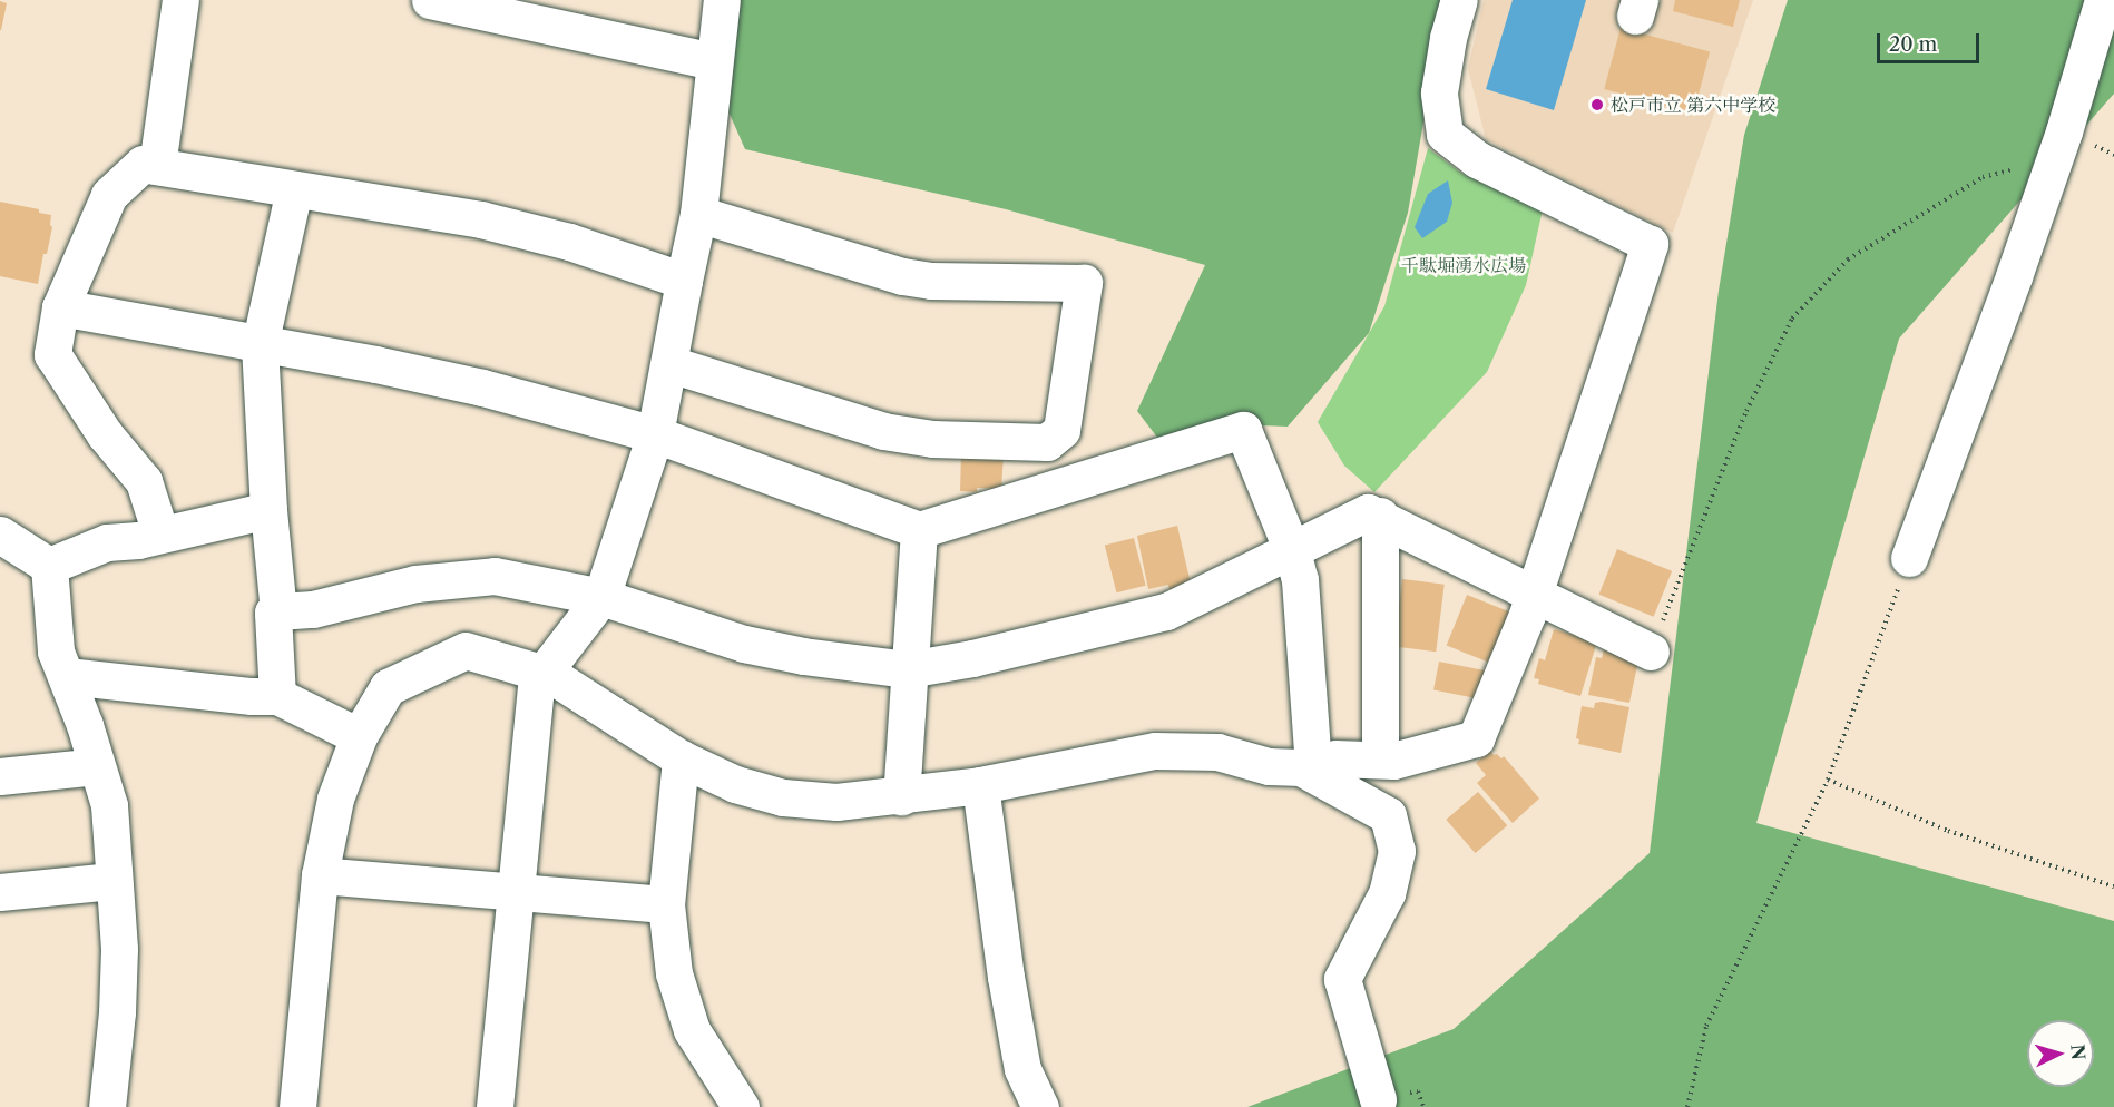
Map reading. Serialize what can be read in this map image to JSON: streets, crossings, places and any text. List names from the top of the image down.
{
  "parks": ["千駄堀湧水広場"],
  "places": ["松戸市立 第六中学校"],
  "scale_bar": "20 m",
  "north": "right"
}
